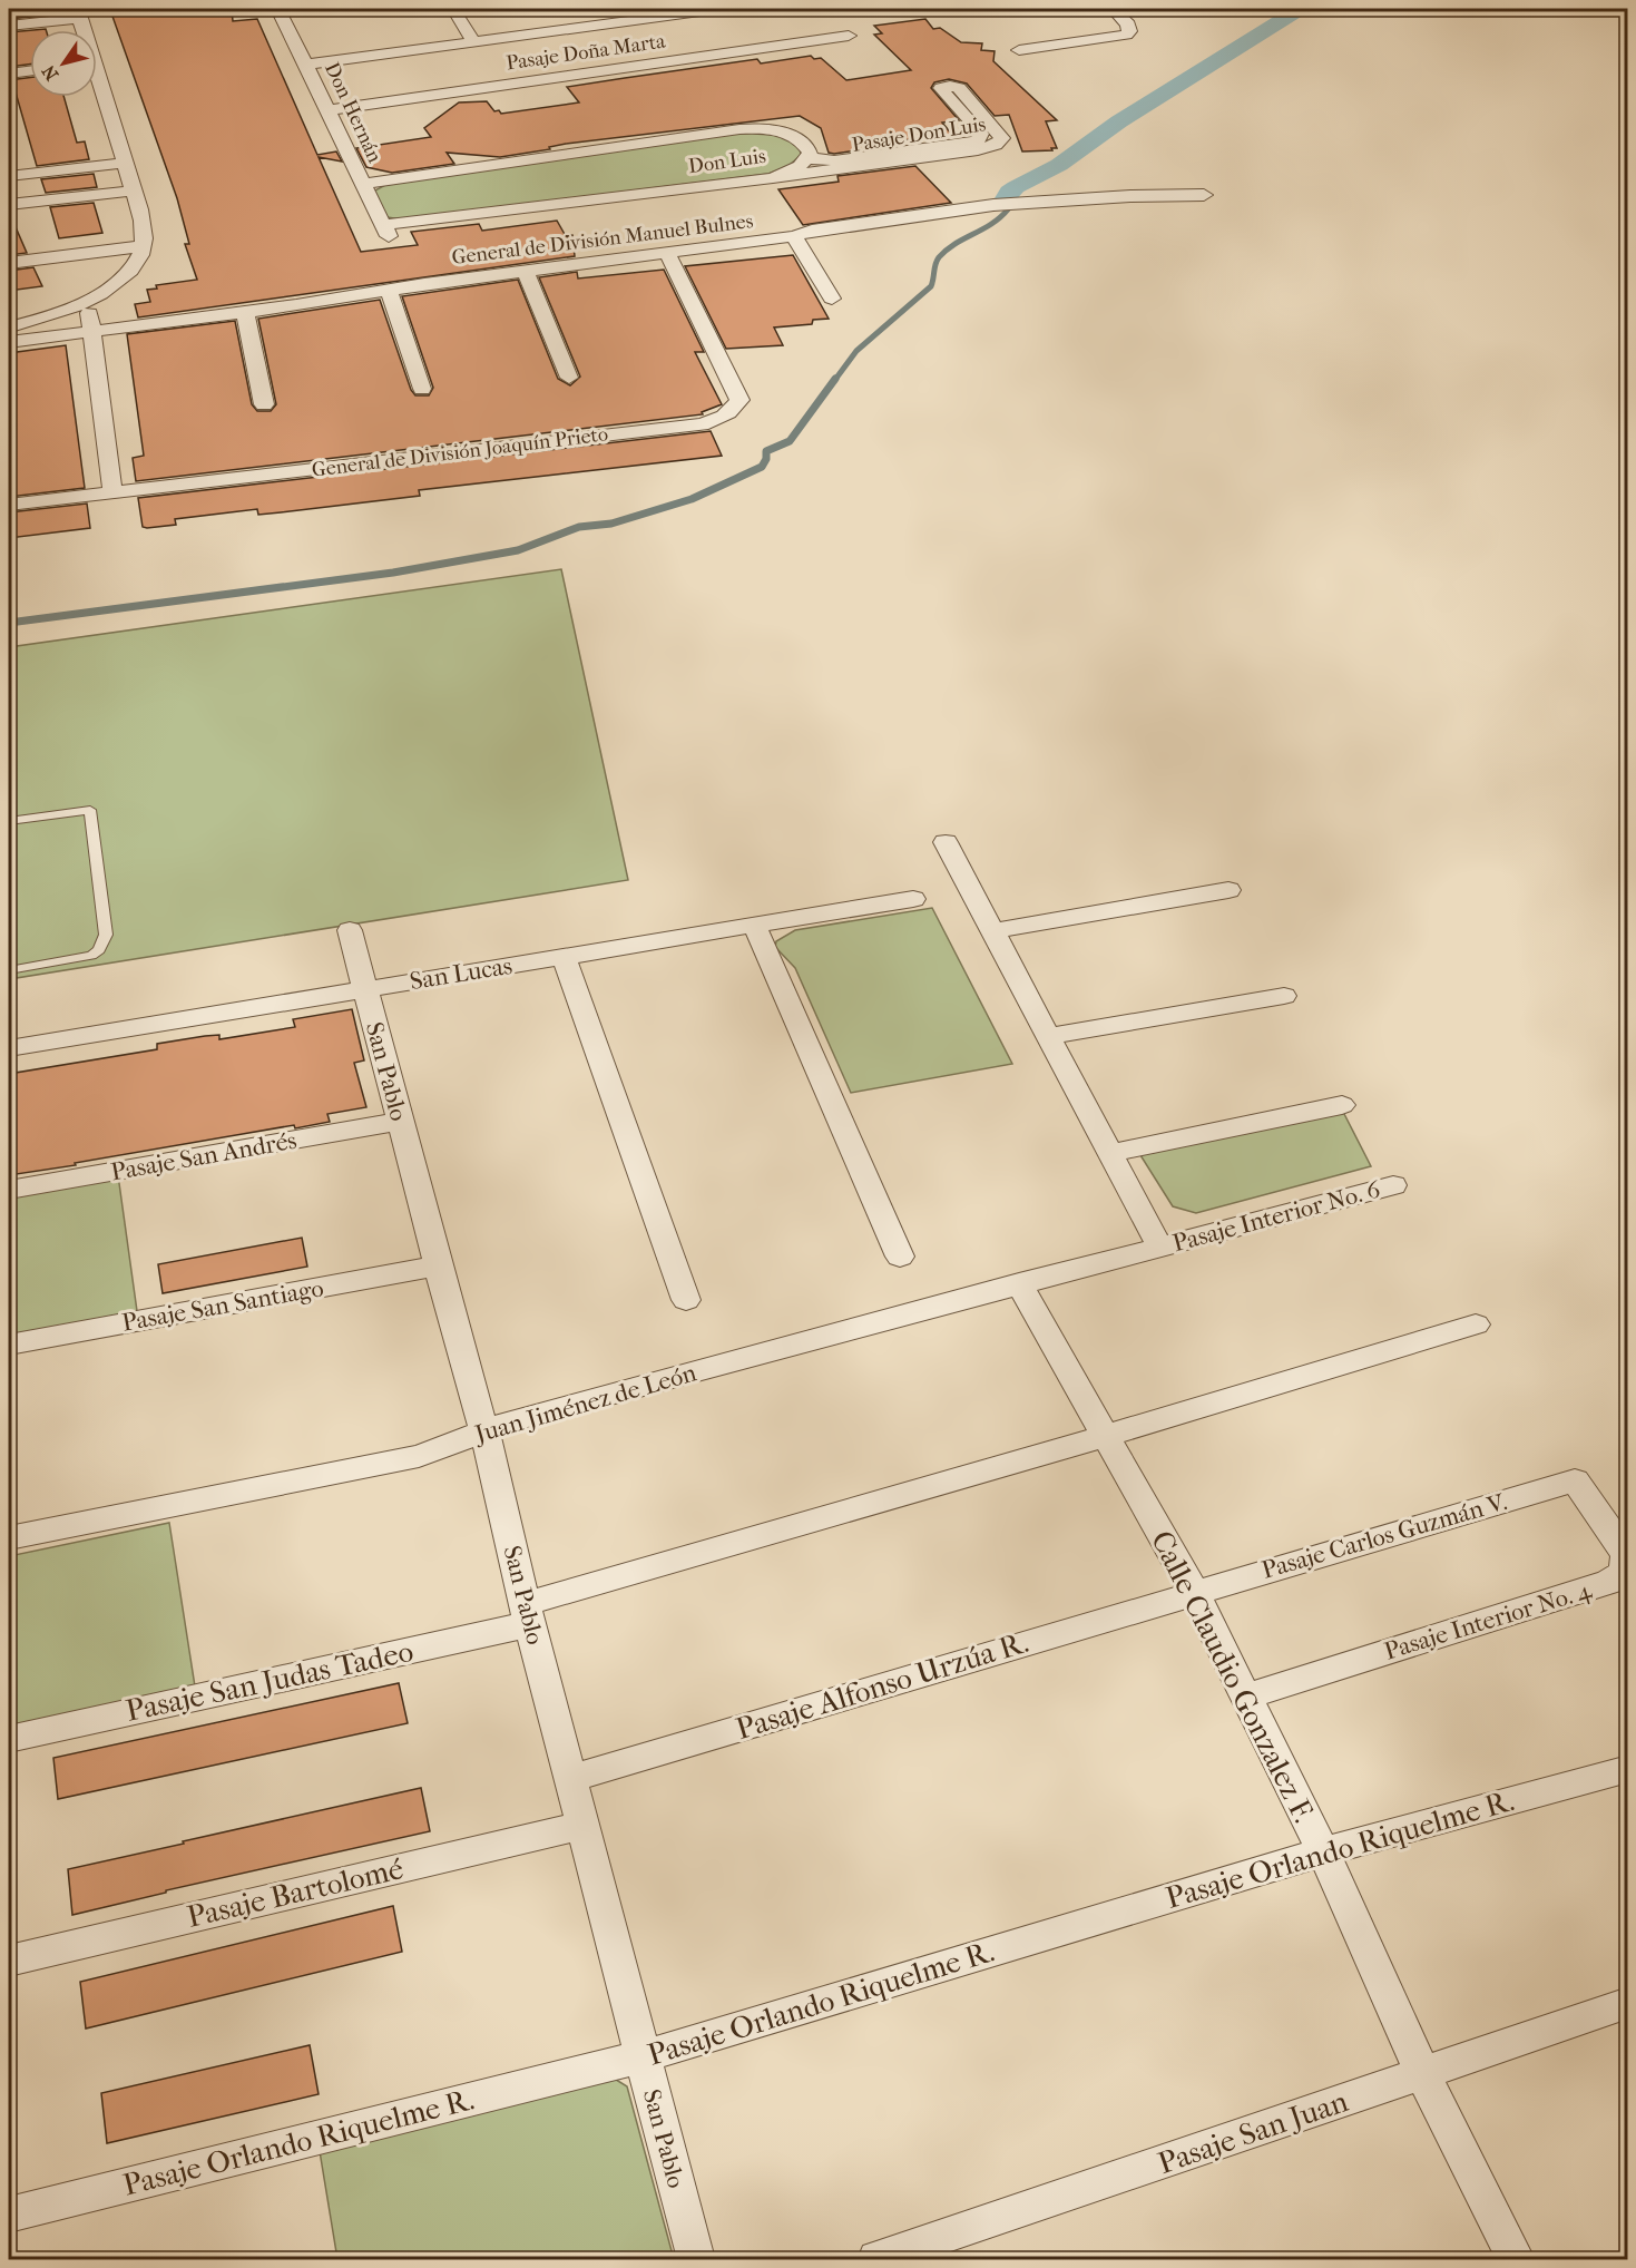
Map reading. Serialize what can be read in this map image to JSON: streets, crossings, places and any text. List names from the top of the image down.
{
  "streets": {
    "street": [
      "Pasaje Doña Marta",
      "Don Hernán",
      "Pasaje Don Luis",
      "Don Luis",
      "General de División Manuel Bulnes",
      "General de División Joaquín Prieto",
      "San Lucas",
      "San Pablo",
      "Pasaje San Andrés",
      "Pasaje Interior No. 6",
      "Pasaje San Santiago",
      "Juan Jiménez de León",
      "Pasaje Carlos Guzmán V.",
      "Pasaje Interior No. 4",
      "Calle Claudio Gonzalez F.",
      "Pasaje San Judas Tadeo",
      "Pasaje Alfonso Urzúa R.",
      "Pasaje Orlando Riquelme R.",
      "Pasaje Bartolomé",
      "Pasaje San Juan"
    ]
  },
  "crossings": [
    ["Pasaje Doña Marta", "Don Hernán"],
    ["Don Hernán", "Don Luis"],
    ["Pasaje Don Luis", "Don Luis"],
    ["General de División Manuel Bulnes", "General de División Joaquín Prieto"],
    ["San Lucas", "San Pablo"],
    ["San Pablo", "Pasaje San Andrés"],
    ["San Pablo", "Pasaje San Santiago"],
    ["San Pablo", "Juan Jiménez de León"],
    ["San Pablo", "Pasaje San Judas Tadeo"],
    ["San Pablo", "Pasaje Alfonso Urzúa R."],
    ["San Pablo", "Pasaje Orlando Riquelme R."],
    ["San Pablo", "Pasaje Bartolomé"],
    ["Pasaje Interior No. 6", "Juan Jiménez de León"],
    ["Juan Jiménez de León", "Calle Claudio Gonzalez F."],
    ["Pasaje Carlos Guzmán V.", "Pasaje Interior No. 4"],
    ["Pasaje Carlos Guzmán V.", "Calle Claudio Gonzalez F."],
    ["Pasaje Carlos Guzmán V.", "Pasaje Alfonso Urzúa R."],
    ["Pasaje Interior No. 4", "Calle Claudio Gonzalez F."],
    ["Calle Claudio Gonzalez F.", "Pasaje San Judas Tadeo"],
    ["Calle Claudio Gonzalez F.", "Pasaje Alfonso Urzúa R."],
    ["Calle Claudio Gonzalez F.", "Pasaje Orlando Riquelme R."],
    ["Calle Claudio Gonzalez F.", "Pasaje San Juan"]
  ],
  "north": "bottom left"
}
